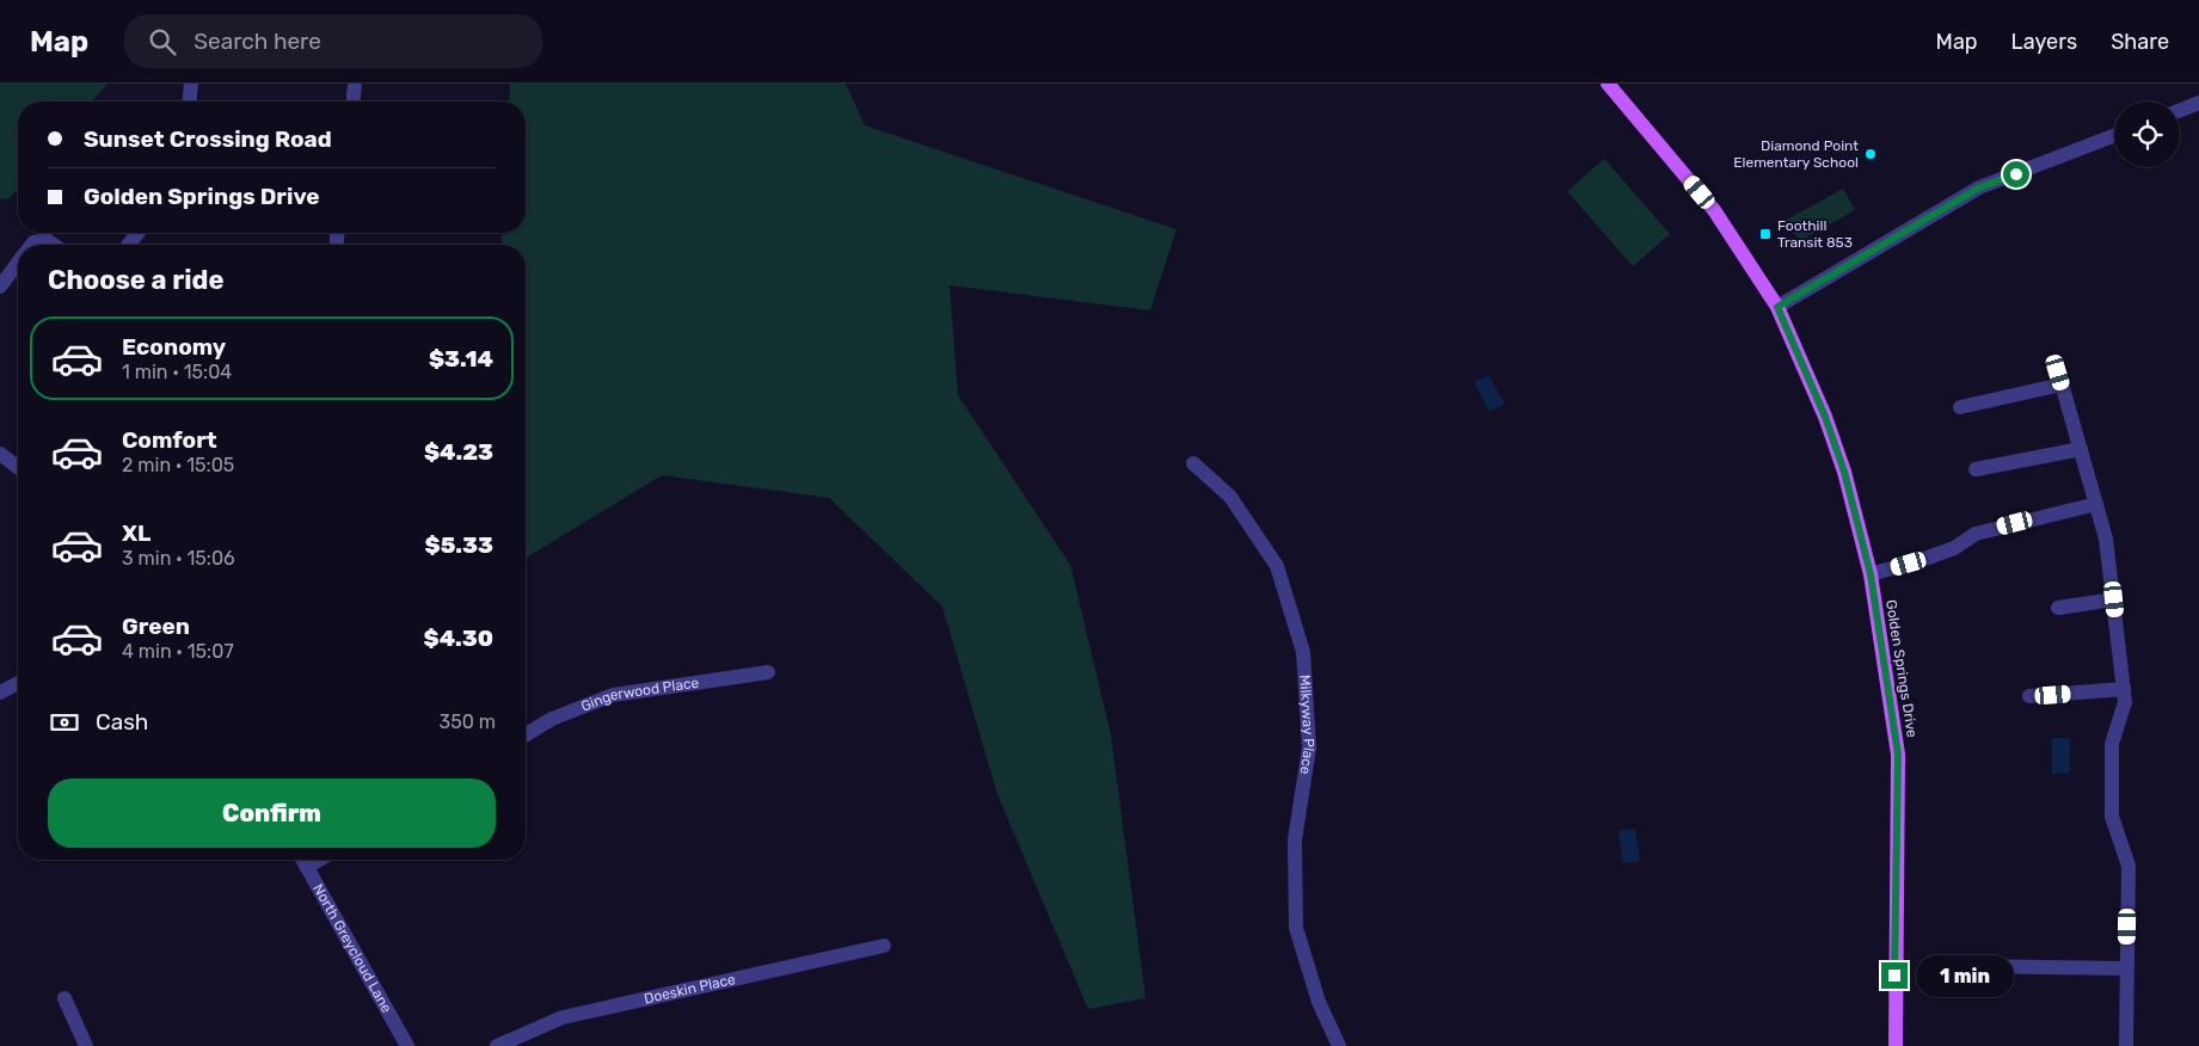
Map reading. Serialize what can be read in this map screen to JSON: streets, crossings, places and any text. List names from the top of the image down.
{
  "streets": {
    "main road": ["Golden Springs Drive"],
    "street": [
      "Gingerwood Place",
      "Milkyway Place",
      "North Greycloud Lane",
      "Doeskin Place"
    ]
  },
  "places": {
    "other": ["Diamond Point Elementary School"],
    "transit": ["Foothill Transit 853"]
  },
  "page": {
    "header": "Map",
    "search": "Search here",
    "nav": ["Map", "Layers", "Share"],
    "banner": ["Sunset Crossing Road", "Golden Springs Drive"],
    "heading": "Choose a ride",
    "list": [
      {
        "name": "Economy",
        "note": "1 min · 15:04",
        "value": "$3.14"
      },
      {
        "name": "Comfort",
        "note": "2 min · 15:05",
        "value": "$4.23"
      },
      {
        "name": "XL",
        "note": "3 min · 15:06",
        "value": "$5.33"
      },
      {
        "name": "Green",
        "note": "4 min · 15:07",
        "value": "$4.30"
      }
    ],
    "pay": ["Cash", "350 m"],
    "buttons": "Confirm",
    "bubble": "1 min"
  }
}
